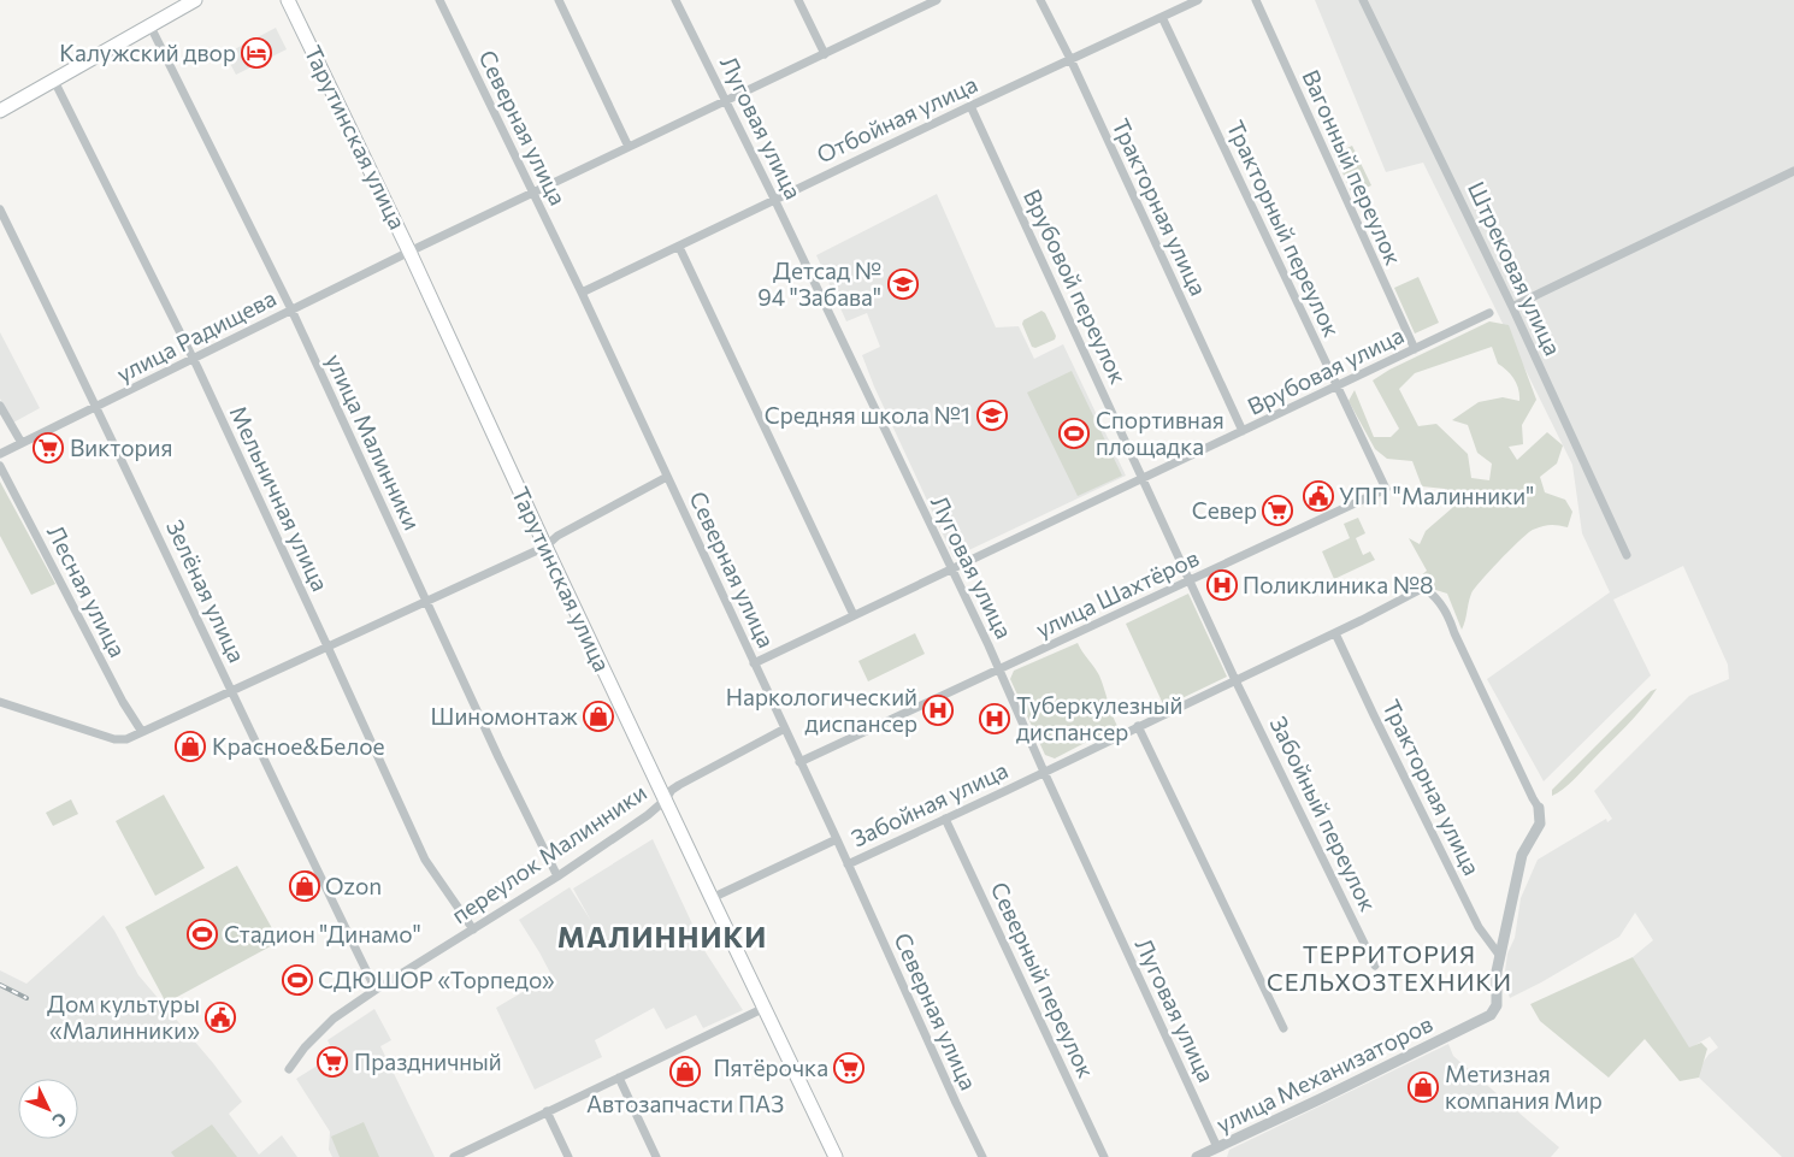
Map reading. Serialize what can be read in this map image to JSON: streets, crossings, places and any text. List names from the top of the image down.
{
  "streets": {
    "main road": ["Тарутинская улица"],
    "street": [
      "Отбойная улица",
      "Северная улица",
      "Луговая улица",
      "Вагонный переулок",
      "Тракторная улица",
      "Тракторный переулок",
      "Штрековая улица",
      "Врубовой переулок",
      "улица Радищева",
      "Врубовая улица",
      "улица Малинники",
      "Мельничная улица",
      "Лесная улица",
      "Зелёная улица",
      "улица Шахтёров",
      "Забойная улица",
      "Забойный переулок",
      "переулок Малинники",
      "Северный переулок",
      "улица Механизаторов"
    ]
  },
  "crossings": [
    ["Отбойная улица", "Северная улица"],
    ["Отбойная улица", "Луговая улица"],
    ["Отбойная улица", "Тракторная улица"],
    ["Отбойная улица", "Тракторный переулок"],
    ["Отбойная улица", "Врубовой переулок"],
    ["Северная улица", "улица Радищева"],
    ["Северная улица", "Врубовая улица"],
    ["Северная улица", "улица Шахтёров"],
    ["Северная улица", "Забойная улица"],
    ["Северная улица", "переулок Малинники"],
    ["Луговая улица", "улица Радищева"],
    ["Луговая улица", "Врубовая улица"],
    ["Луговая улица", "улица Шахтёров"],
    ["Луговая улица", "Забойная улица"],
    ["Луговая улица", "улица Механизаторов"],
    ["Тарутинская улица", "улица Радищева"],
    ["Тарутинская улица", "переулок Малинники"],
    ["Вагонный переулок", "Врубовая улица"],
    ["Тракторная улица", "Врубовая улица"],
    ["Тракторная улица", "Забойная улица"],
    ["Тракторная улица", "улица Механизаторов"],
    ["Тракторный переулок", "Врубовая улица"],
    ["Тракторный переулок", "улица Шахтёров"],
    ["Врубовой переулок", "Врубовая улица"],
    ["Врубовой переулок", "улица Шахтёров"],
    ["Врубовой переулок", "Забойная улица"],
    ["Врубовой переулок", "Забойный переулок"],
    ["улица Радищева", "улица Малинники"],
    ["улица Радищева", "Мельничная улица"],
    ["улица Радищева", "Зелёная улица"],
    ["улица Малинники", "переулок Малинники"],
    ["Мельничная улица", "переулок Малинники"],
    ["Зелёная улица", "переулок Малинники"],
    ["Забойная улица", "Забойный переулок"],
    ["Забойная улица", "Северный переулок"]
  ],
  "districts": ["МАЛИННИКИ", "ТЕРРИТОРИЯ СЕЛЬХОЗТЕХНИКИ"],
  "places": {
    "hotel": ["Калужский двор"],
    "school or university": ["Детсад № 94 \"Забава\"", "Средняя школа №1"],
    "sports": ["Спортивная площадка", "Стадион \"Динамо\"", "СДЮШОР «Торпедо»"],
    "supermarket": [
      "Виктория",
      "Север",
      "Праздничный",
      "Пятёрочка"
    ],
    "public building": ["УПП \"Малинники\"", "Дом культуры «Малинники»"],
    "hospital": ["Поликлиника №8", "Наркологический диспансер", "Туберкулезный диспансер"],
    "shop": [
      "Шиномонтаж",
      "Красное&Белое",
      "Ozon",
      "Автозапчасти ПАЗ",
      "Метизная компания Мир"
    ]
  },
  "north": "bottom right"
}
